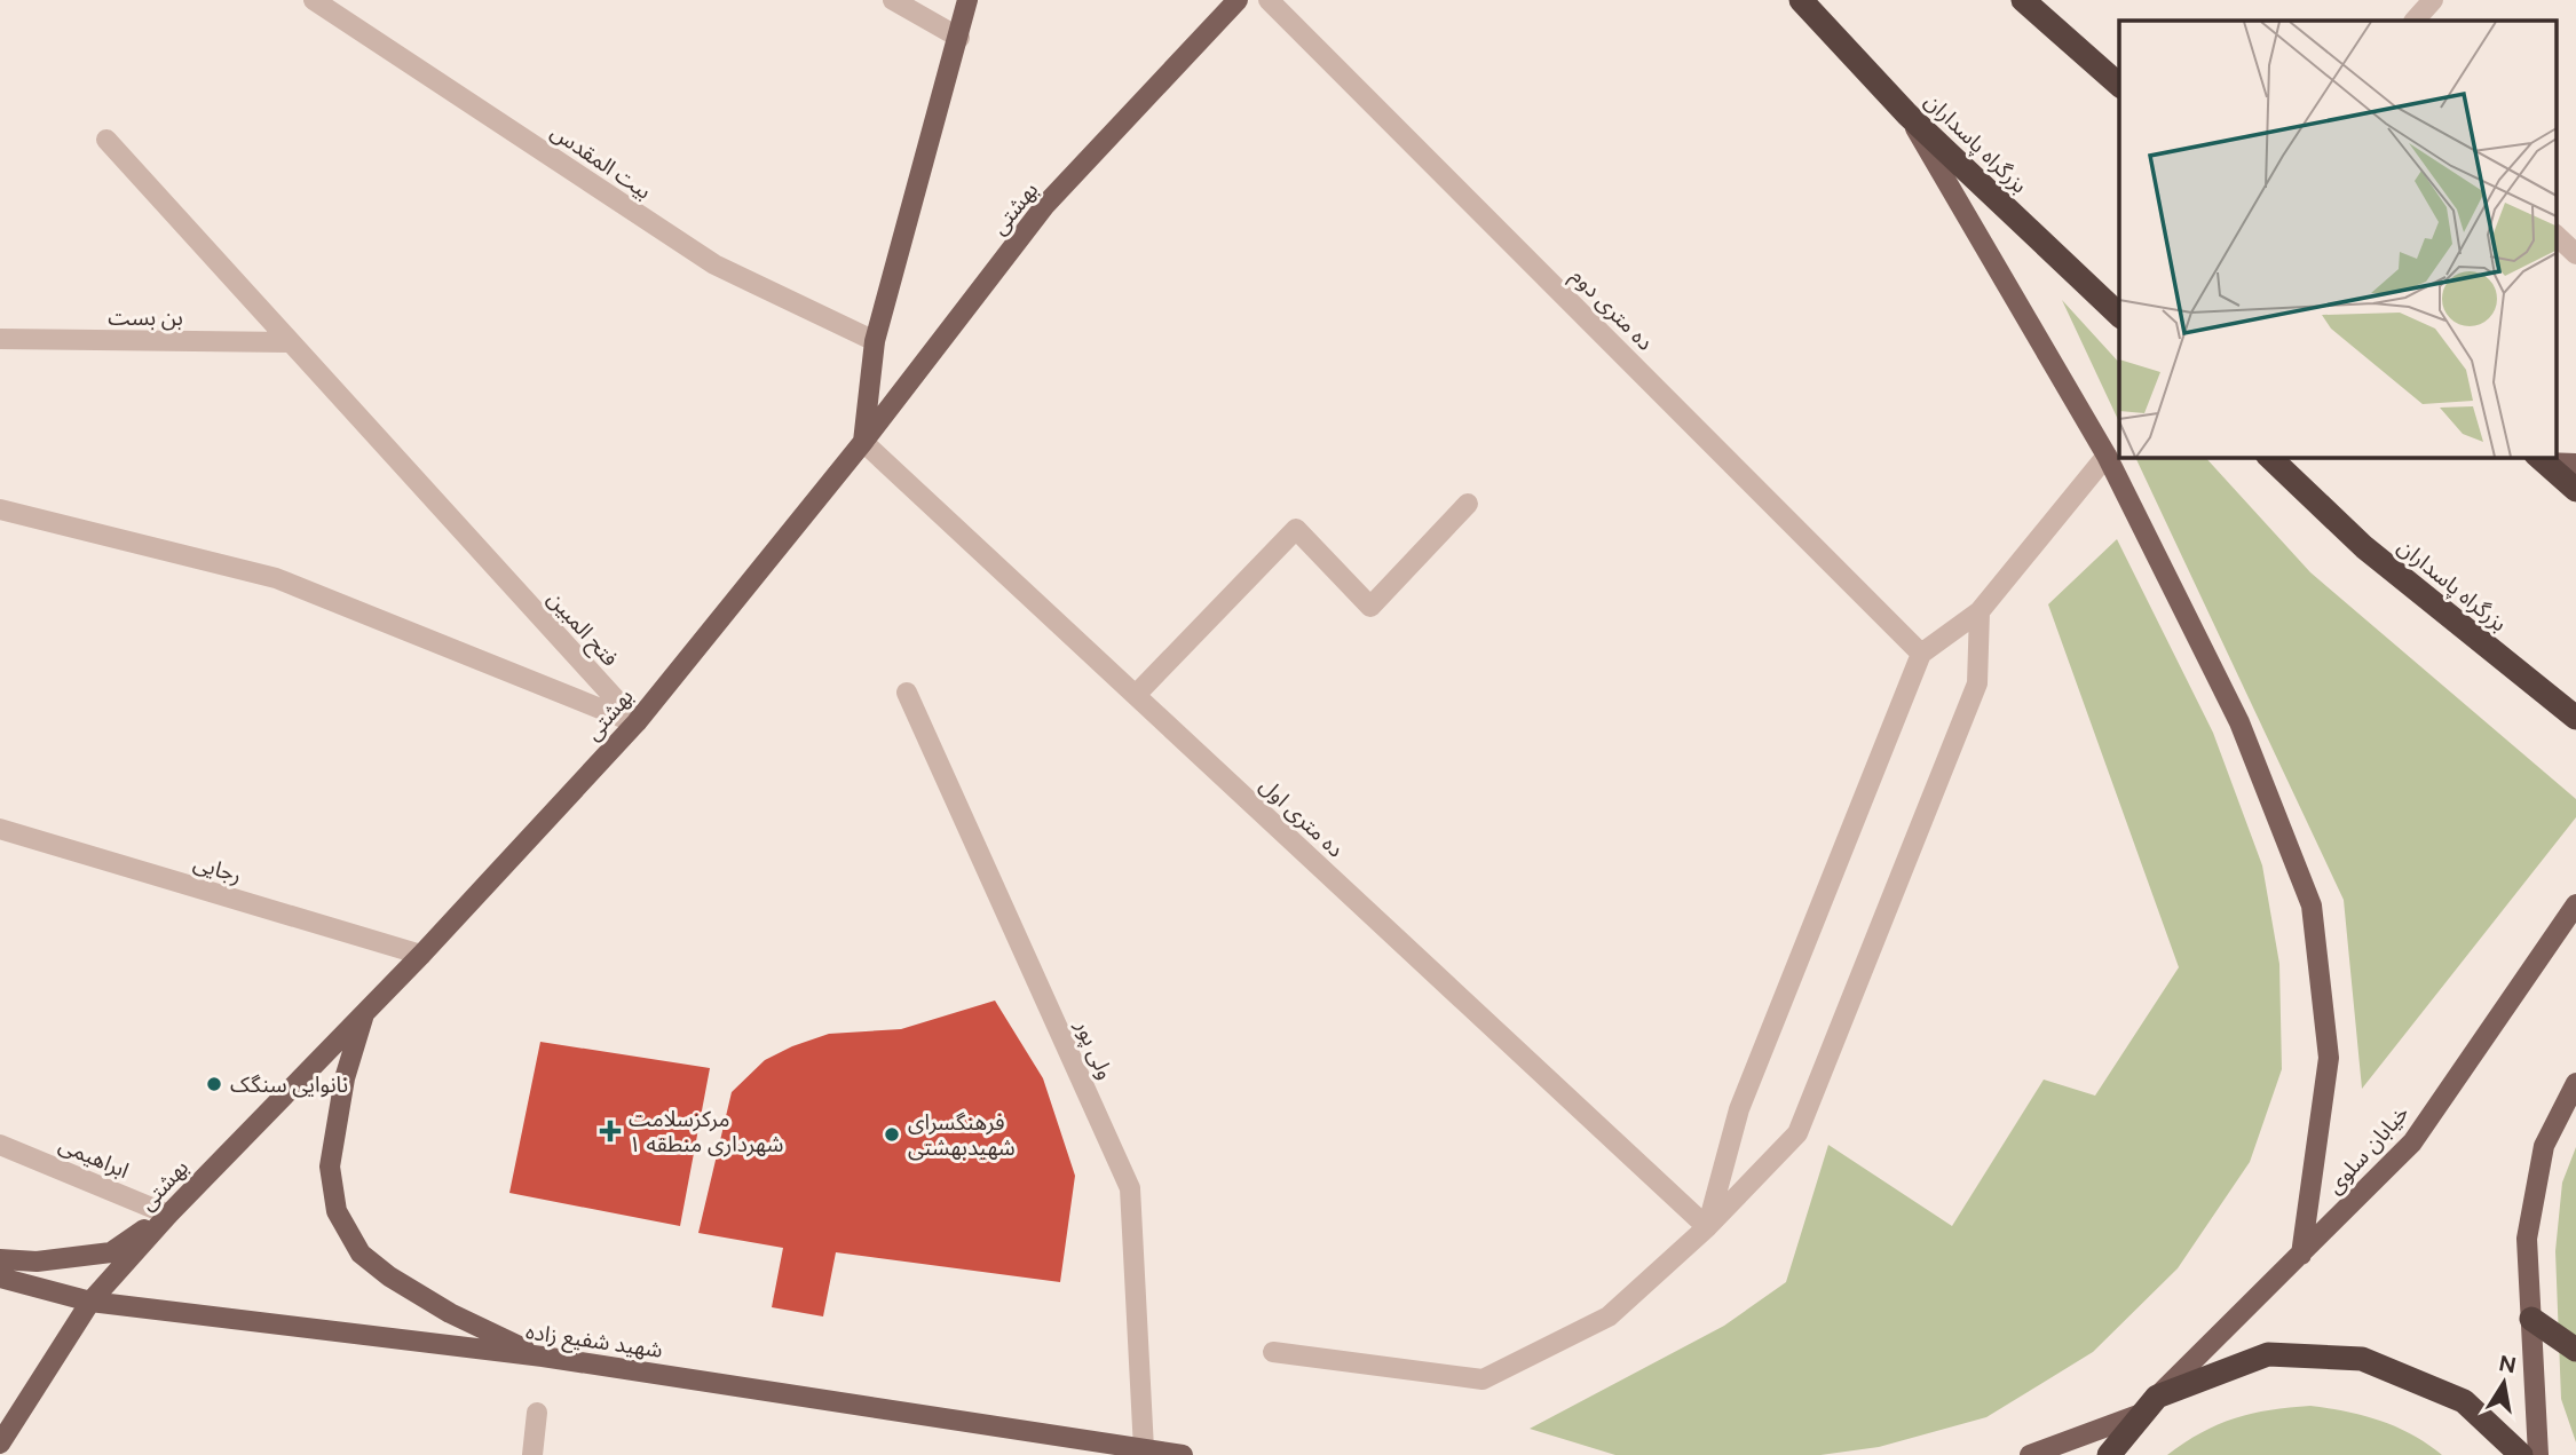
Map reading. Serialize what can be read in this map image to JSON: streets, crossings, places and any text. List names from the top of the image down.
{
  "streets": {
    "highway": ["بزرگراه پاسداران"],
    "main road": ["بهشتی", "خیابان سلوی", "شهید شفیع زاده"],
    "street": [
      "بیت المقدس",
      "ده متری دوم",
      "بن بست",
      "فتح المبین",
      "ده متری اول",
      "رجایی",
      "ولی پور",
      "ابراهیمی"
    ]
  },
  "crossings": [
    ["بهشتی", "فتح المبین"],
    ["بهشتی", "ده متری اول"],
    ["بهشتی", "رجایی"],
    ["بهشتی", "ابراهیمی"],
    ["بهشتی", "شهید شفیع زاده"],
    ["بن بست", "فتح المبین"],
    ["ولی پور", "شهید شفیع زاده"]
  ],
  "places": {
    "other": ["نانوایی سنگک", "فرهنگسرای شهیدبهشتی"],
    "health": ["مرکزسلامت شهرداری منطقه ۱"]
  },
  "north": "top"
}
